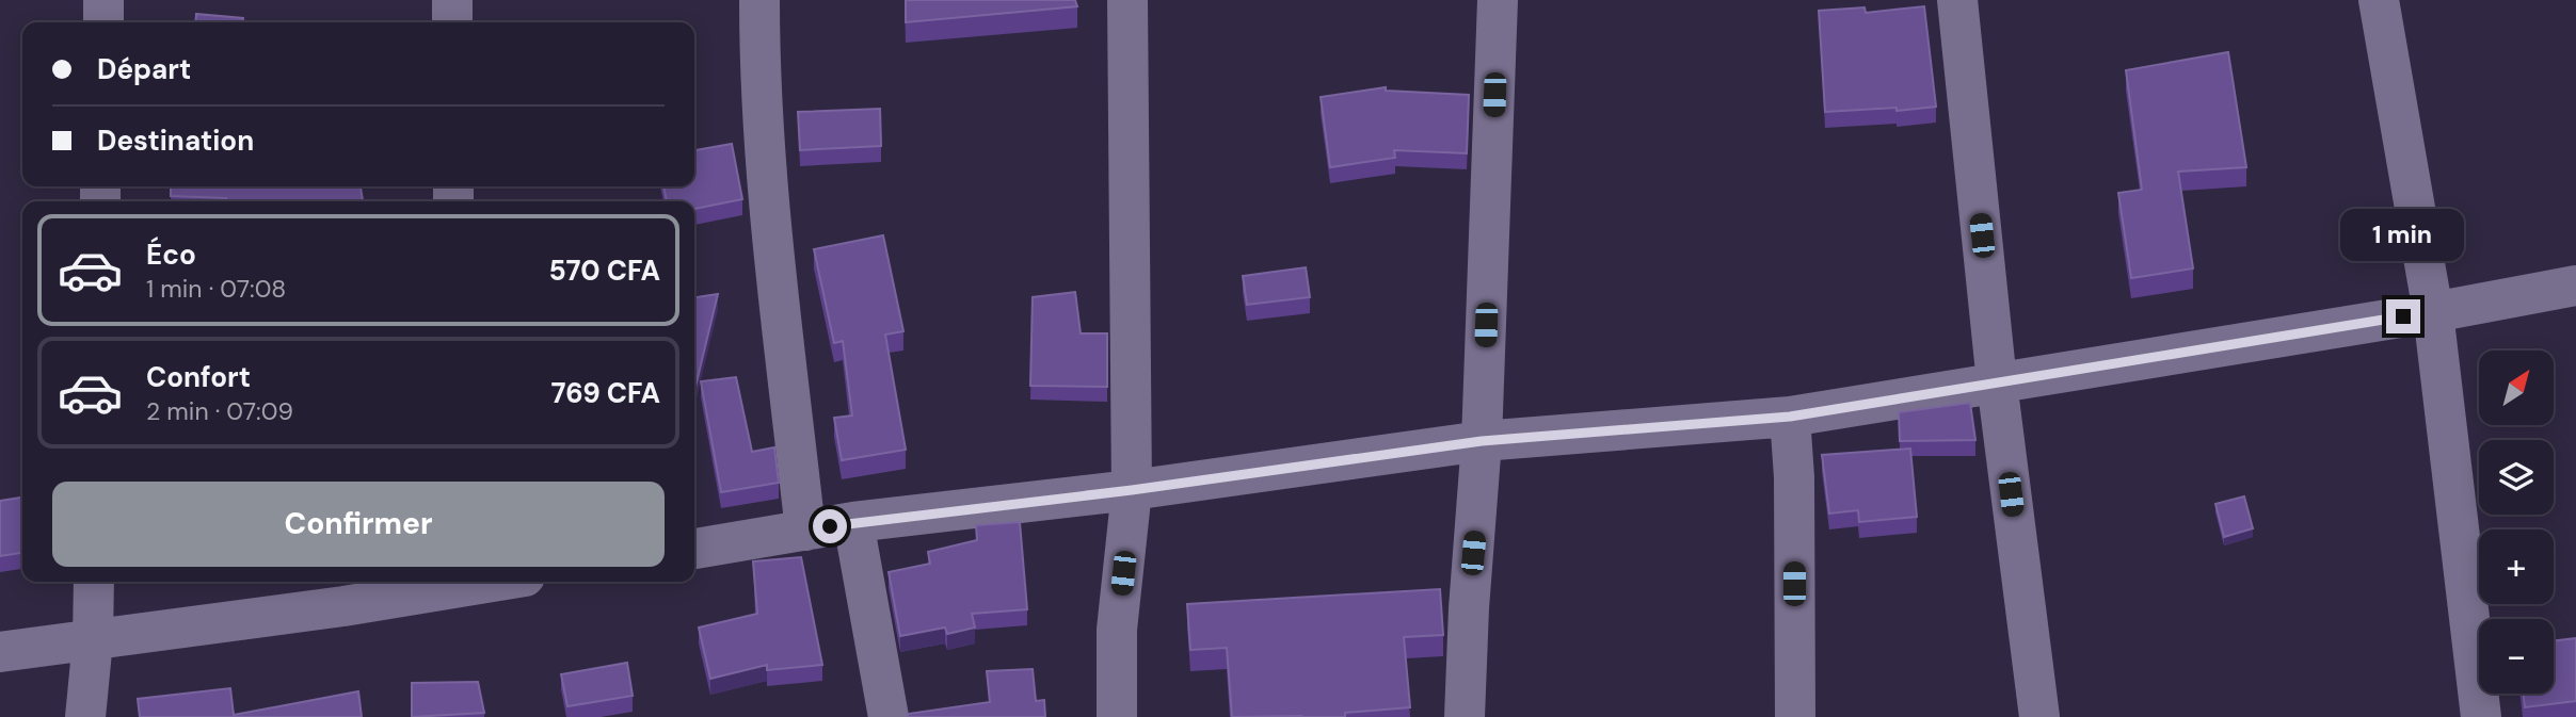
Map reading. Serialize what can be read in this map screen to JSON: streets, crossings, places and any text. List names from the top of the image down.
{
  "north": "top right",
  "page": {
    "banner": ["Départ", "Destination"],
    "bubble": "1 min",
    "list": [
      {
        "name": "Éco",
        "note": "1 min · 07:08",
        "value": "570 CFA"
      },
      {
        "name": "Confort",
        "note": "2 min · 07:09",
        "value": "769 CFA"
      }
    ],
    "map_buttons": ["+", "−"],
    "buttons": "Confirmer"
  }
}
